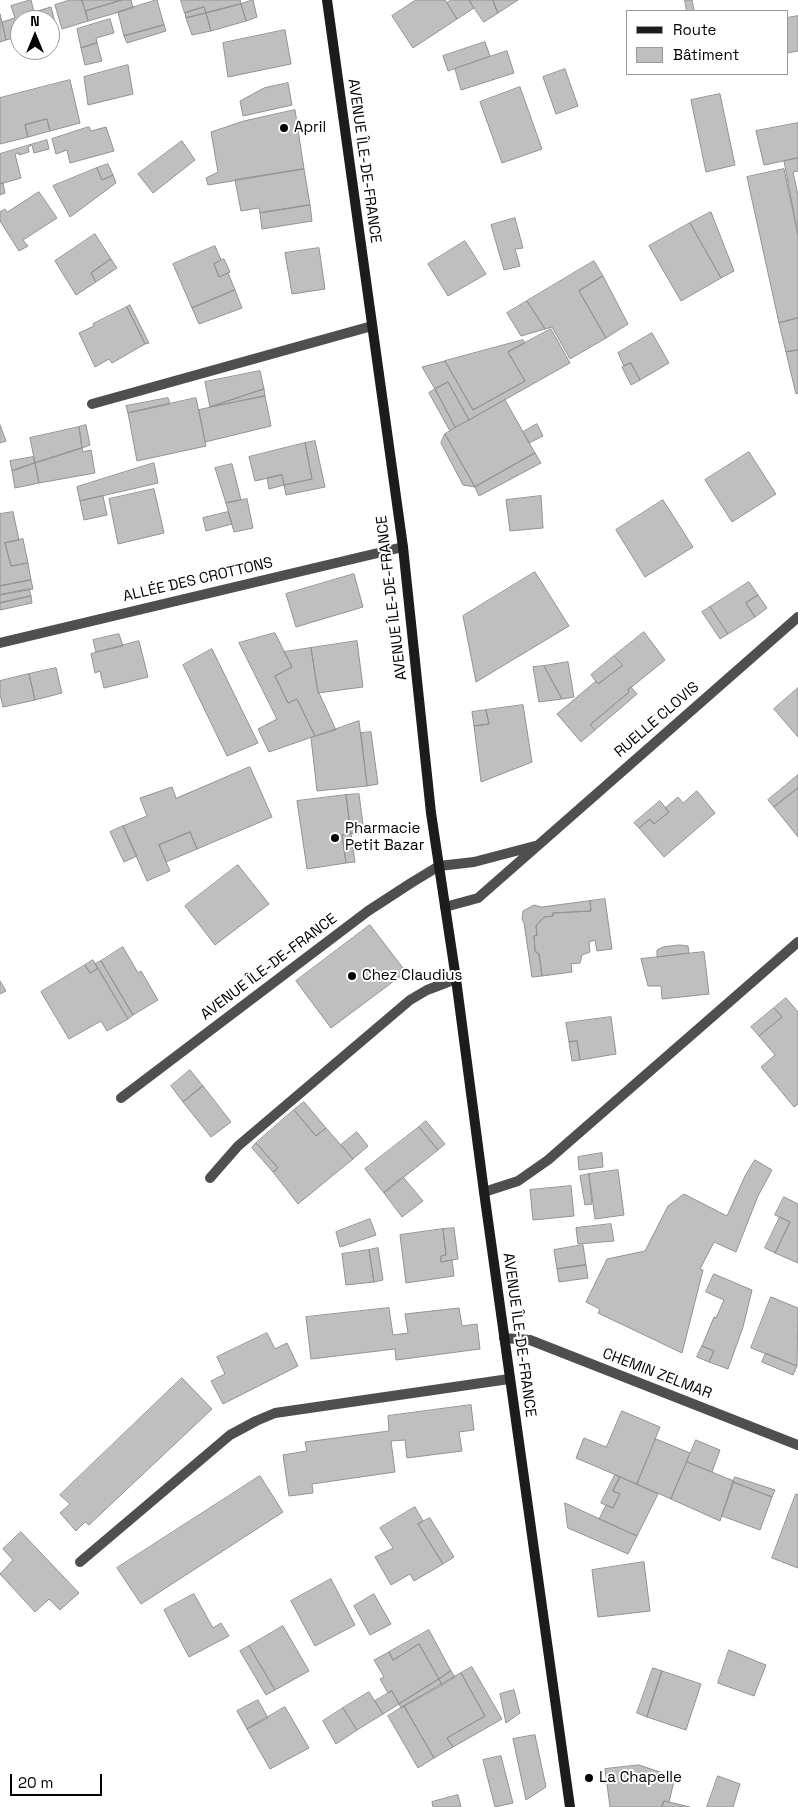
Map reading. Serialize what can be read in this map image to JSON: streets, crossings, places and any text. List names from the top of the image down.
{
  "streets": {
    "street": [
      "AVENUE ÎLE-DE-FRANCE",
      "ALLÉE DES CROTTONS",
      "RUELLE CLOVIS",
      "CHEMIN ZELMAR"
    ]
  },
  "crossings": [
    ["AVENUE ÎLE-DE-FRANCE", "ALLÉE DES CROTTONS"],
    ["AVENUE ÎLE-DE-FRANCE", "RUELLE CLOVIS"],
    ["AVENUE ÎLE-DE-FRANCE", "CHEMIN ZELMAR"]
  ],
  "places": [
    "April",
    "Pharmacie Petit Bazar",
    "Chez Claudius",
    "La Chapelle"
  ],
  "legend": ["Route", "Bâtiment"],
  "scale_bar": "20 m",
  "north": "top"
}
